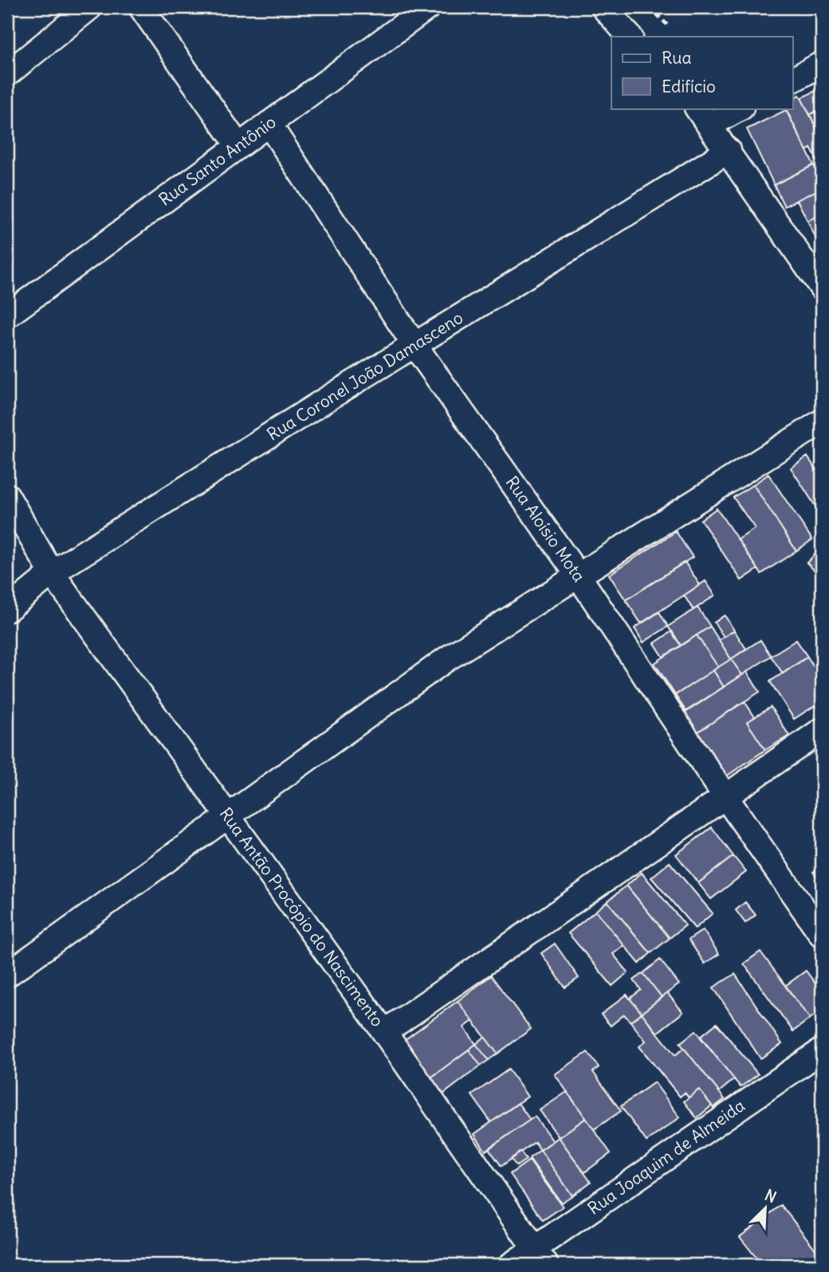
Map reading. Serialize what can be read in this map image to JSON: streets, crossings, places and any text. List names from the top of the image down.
{
  "streets": {
    "street": [
      "Rua Santo Antônio",
      "Rua Coronel João Damasceno",
      "Rua Aloísio Mota",
      "Rua Antão Procópio do Nascimento",
      "Rua Joaquim de Almeida"
    ]
  },
  "crossings": [
    ["Rua Santo Antônio", "Rua Aloísio Mota"],
    ["Rua Coronel João Damasceno", "Rua Aloísio Mota"],
    ["Rua Coronel João Damasceno", "Rua Antão Procópio do Nascimento"],
    ["Rua Antão Procópio do Nascimento", "Rua Joaquim de Almeida"]
  ],
  "legend": ["Rua", "Edifício"],
  "north": "top right"
}
